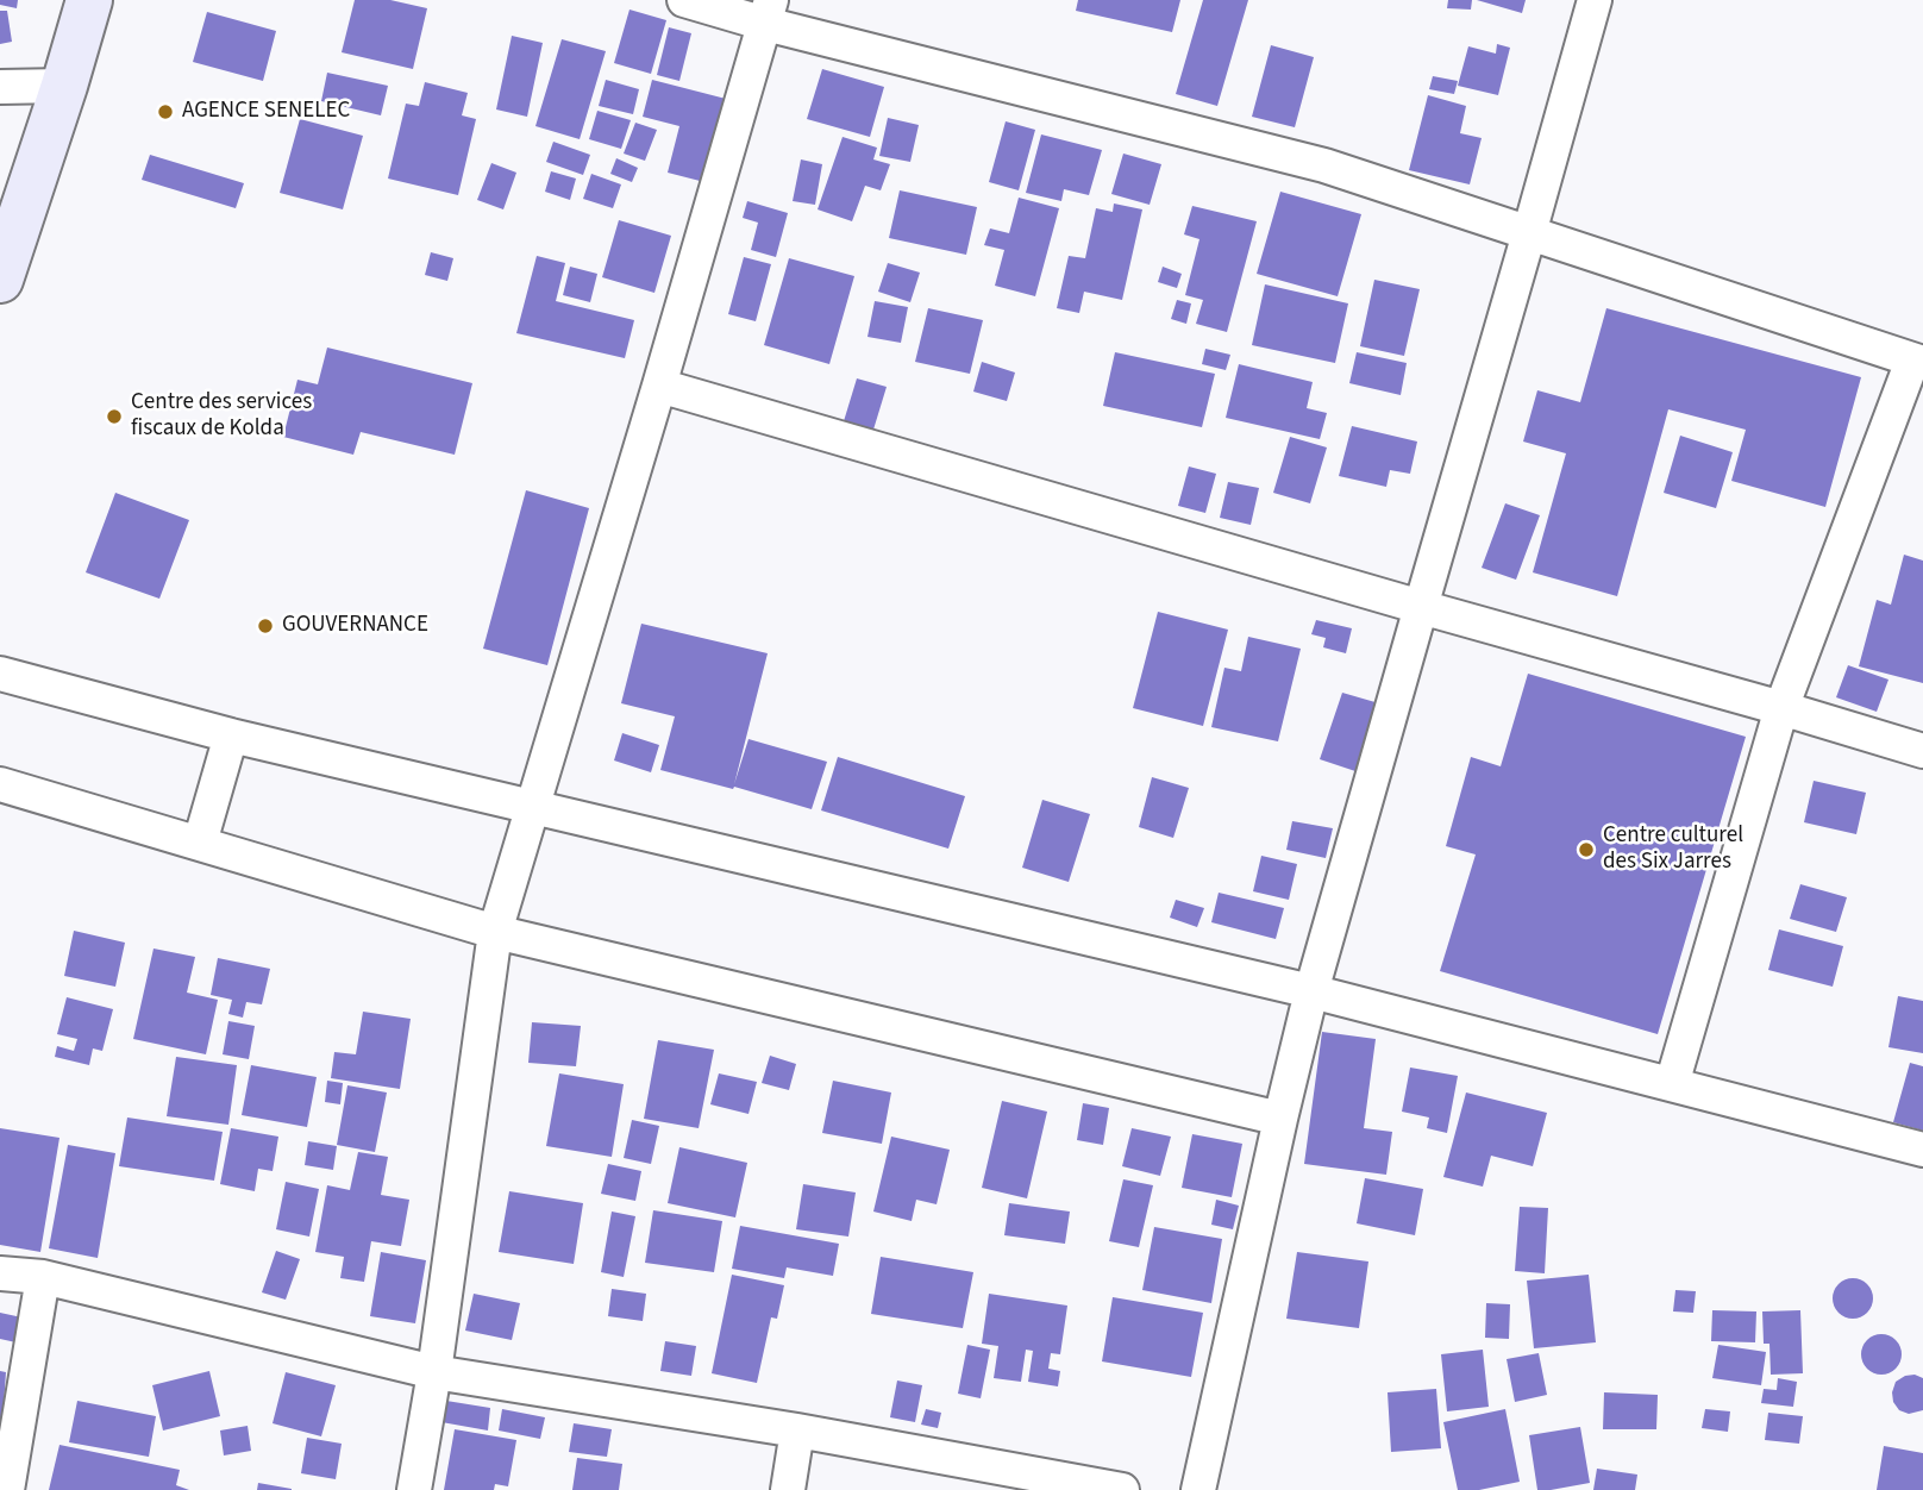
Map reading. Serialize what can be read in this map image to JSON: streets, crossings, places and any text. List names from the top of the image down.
{
  "places": [
    "AGENCE SENELEC",
    "Centre des services fiscaux de Kolda",
    "GOUVERNANCE",
    "Centre culturel des Six Jarres"
  ]
}
